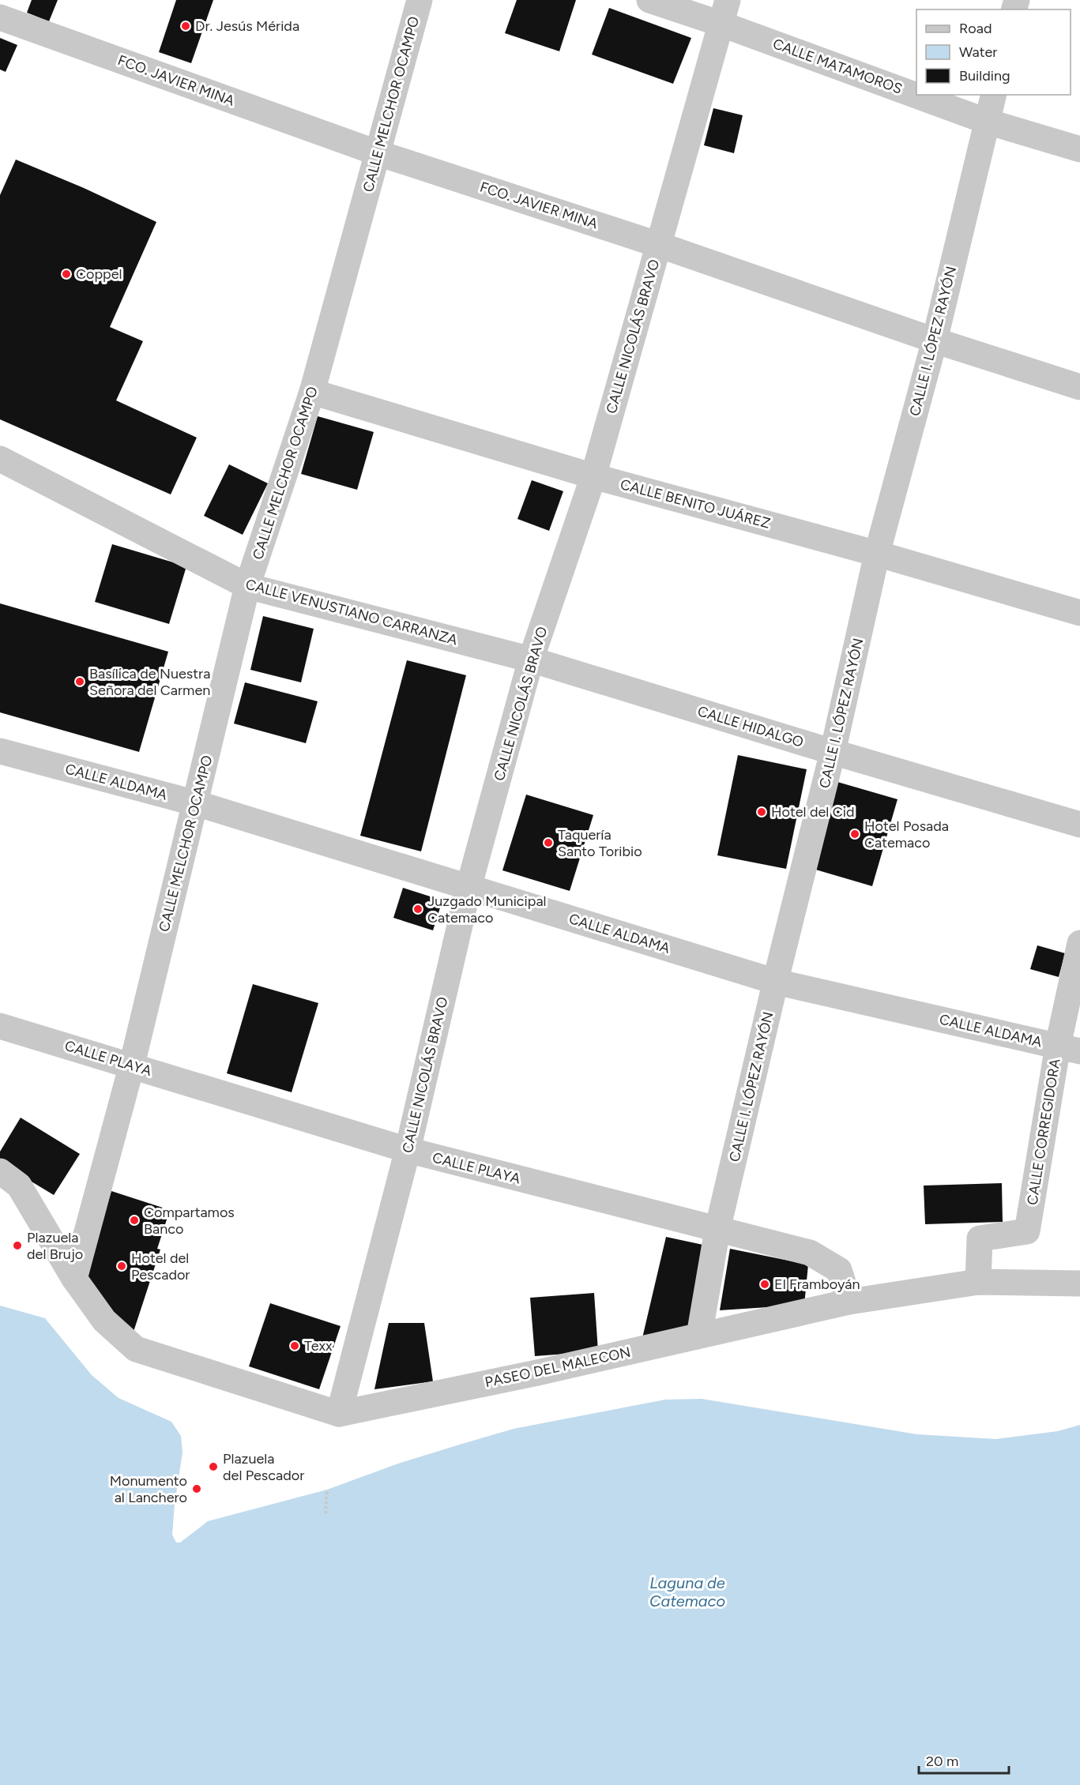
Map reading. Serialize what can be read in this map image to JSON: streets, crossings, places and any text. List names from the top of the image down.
{
  "streets": {
    "street": [
      "CALLE MATAMOROS",
      "FCO. JAVIER MINA",
      "CALLE MELCHOR OCAMPO",
      "CALLE NICOLÁS BRAVO",
      "CALLE I. LÓPEZ RAYÓN",
      "CALLE BENITO JUÁREZ",
      "CALLE VENUSTIANO CARRANZA",
      "CALLE HIDALGO",
      "CALLE ALDAMA",
      "CALLE PLAYA",
      "CALLE CORREGIDORA",
      "PASEO DEL MALECON"
    ]
  },
  "crossings": [
    ["CALLE MATAMOROS", "CALLE NICOLÁS BRAVO"],
    ["CALLE MATAMOROS", "CALLE I. LÓPEZ RAYÓN"],
    ["FCO. JAVIER MINA", "CALLE MELCHOR OCAMPO"],
    ["FCO. JAVIER MINA", "CALLE NICOLÁS BRAVO"],
    ["FCO. JAVIER MINA", "CALLE I. LÓPEZ RAYÓN"],
    ["CALLE MELCHOR OCAMPO", "CALLE BENITO JUÁREZ"],
    ["CALLE MELCHOR OCAMPO", "CALLE VENUSTIANO CARRANZA"],
    ["CALLE MELCHOR OCAMPO", "CALLE ALDAMA"],
    ["CALLE MELCHOR OCAMPO", "CALLE PLAYA"],
    ["CALLE MELCHOR OCAMPO", "PASEO DEL MALECON"],
    ["CALLE NICOLÁS BRAVO", "CALLE BENITO JUÁREZ"],
    ["CALLE NICOLÁS BRAVO", "CALLE VENUSTIANO CARRANZA"],
    ["CALLE NICOLÁS BRAVO", "CALLE HIDALGO"],
    ["CALLE NICOLÁS BRAVO", "CALLE ALDAMA"],
    ["CALLE NICOLÁS BRAVO", "CALLE PLAYA"],
    ["CALLE NICOLÁS BRAVO", "PASEO DEL MALECON"],
    ["CALLE I. LÓPEZ RAYÓN", "CALLE BENITO JUÁREZ"],
    ["CALLE I. LÓPEZ RAYÓN", "CALLE HIDALGO"],
    ["CALLE I. LÓPEZ RAYÓN", "CALLE ALDAMA"],
    ["CALLE I. LÓPEZ RAYÓN", "CALLE PLAYA"],
    ["CALLE I. LÓPEZ RAYÓN", "PASEO DEL MALECON"],
    ["CALLE VENUSTIANO CARRANZA", "CALLE HIDALGO"],
    ["CALLE ALDAMA", "CALLE CORREGIDORA"],
    ["CALLE PLAYA", "PASEO DEL MALECON"],
    ["CALLE CORREGIDORA", "PASEO DEL MALECON"]
  ],
  "water": ["Laguna de Catemaco"],
  "places": [
    "Dr. Jesús Mérida",
    "Coppel",
    "Basílica de Nuestra Señora del Carmen",
    "Hotel del Cid",
    "Hotel Posada Catemaco",
    "Taquería Santo Toribio",
    "Juzgado Municipal Catemaco",
    "Compartamos Banco",
    "Plazuela del Brujo",
    "Hotel del Pescador",
    "El Framboyán",
    "Texx",
    "Plazuela del Pescador",
    "Monumento al Lanchero"
  ],
  "legend": ["Road", "Water", "Building"],
  "scale_bar": "20 m"
}
